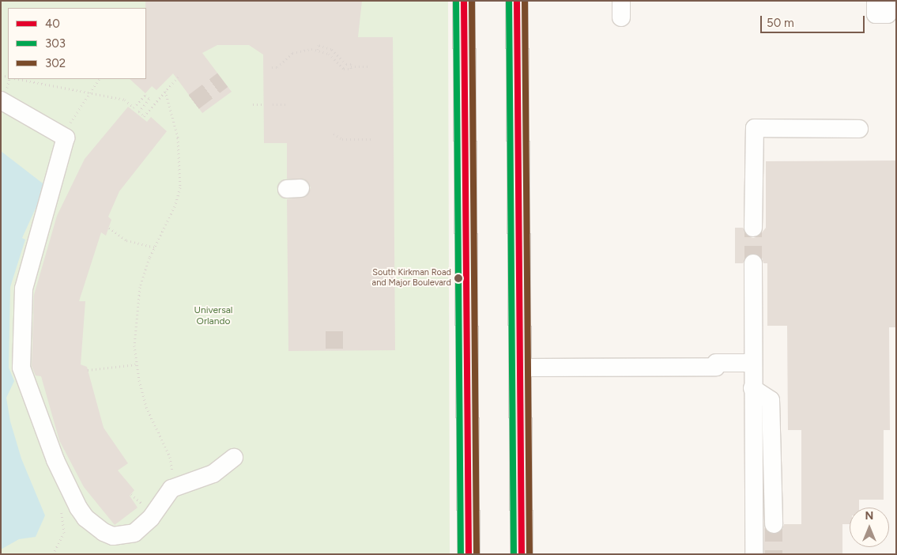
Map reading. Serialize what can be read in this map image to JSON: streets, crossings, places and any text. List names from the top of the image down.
{
  "parks": ["Universal Orlando"],
  "places": ["South Kirkman Road and Major Boulevard"],
  "lines": ["transit line 40", "transit line 303", "transit line 302"],
  "legend": ["40", "303", "302"],
  "scale_bar": "50 m",
  "north": "top"
}
